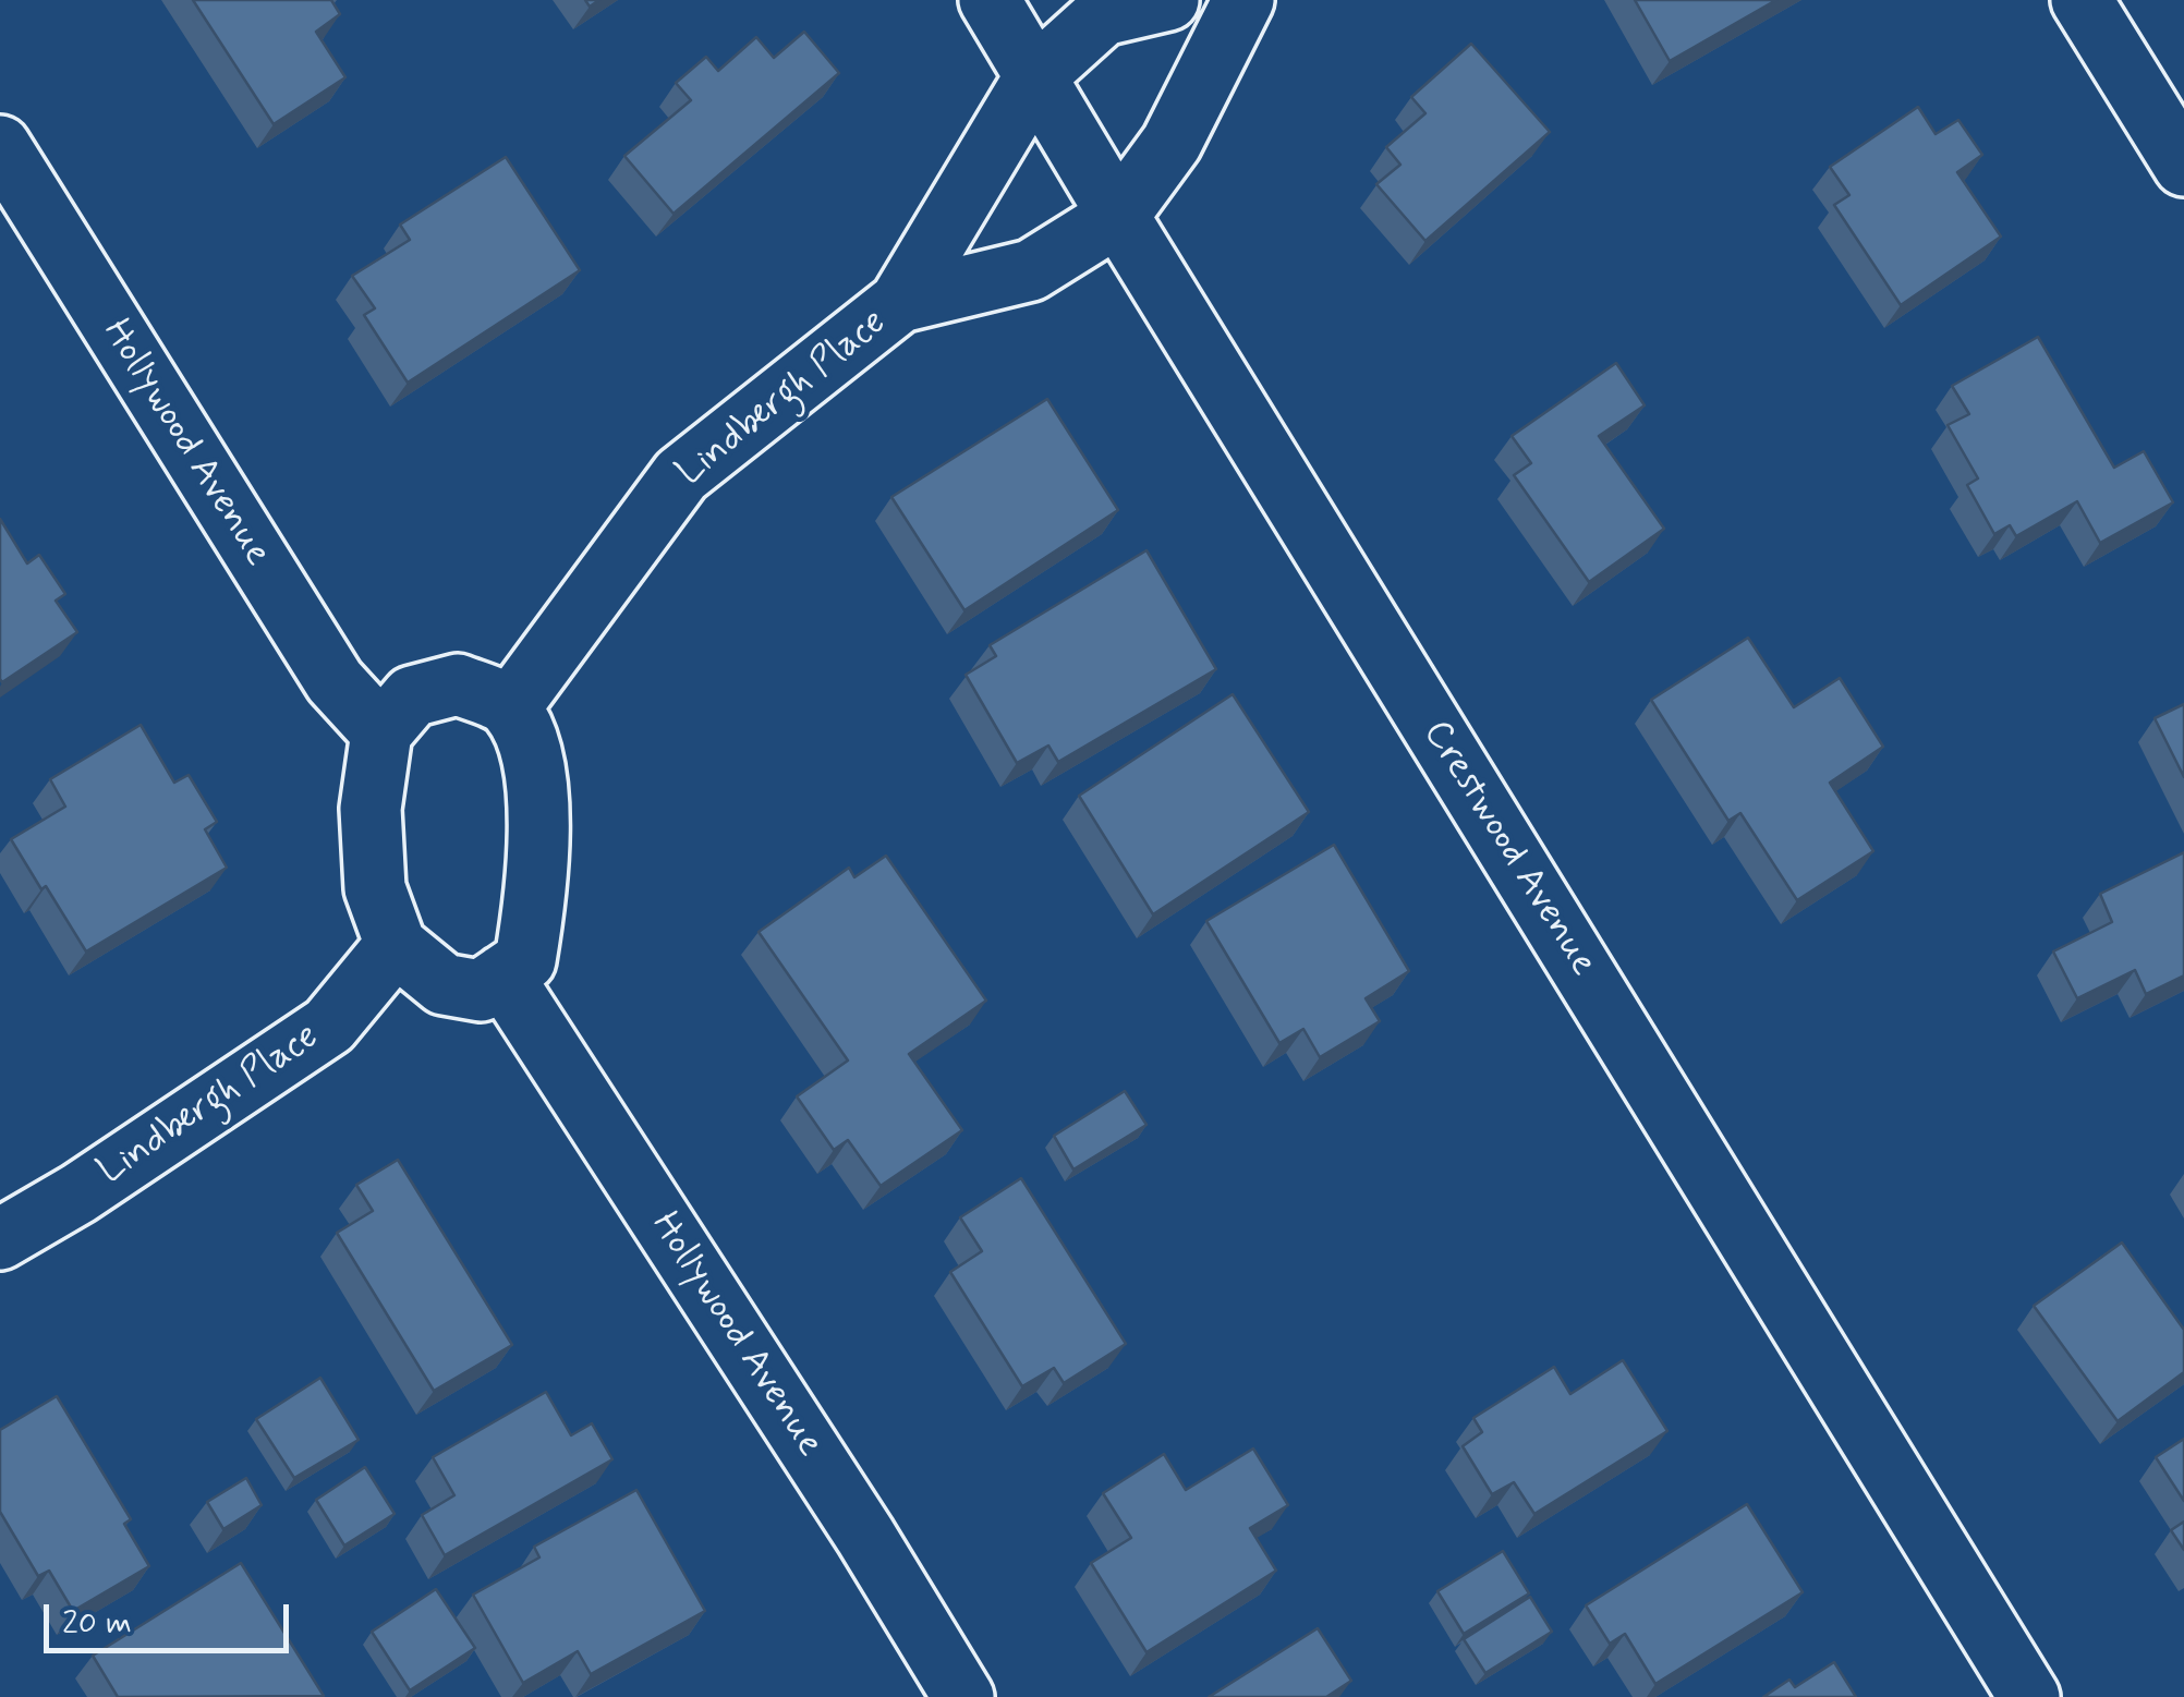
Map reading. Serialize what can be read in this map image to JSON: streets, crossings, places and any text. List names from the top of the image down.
{
  "streets": {
    "street": ["Lindbergh Place", "Hollywood Avenue", "Crestwood Avenue"]
  },
  "crossings": [
    ["Lindbergh Place", "Hollywood Avenue"],
    ["Lindbergh Place", "Crestwood Avenue"]
  ],
  "scale_bar": "20 m"
}
